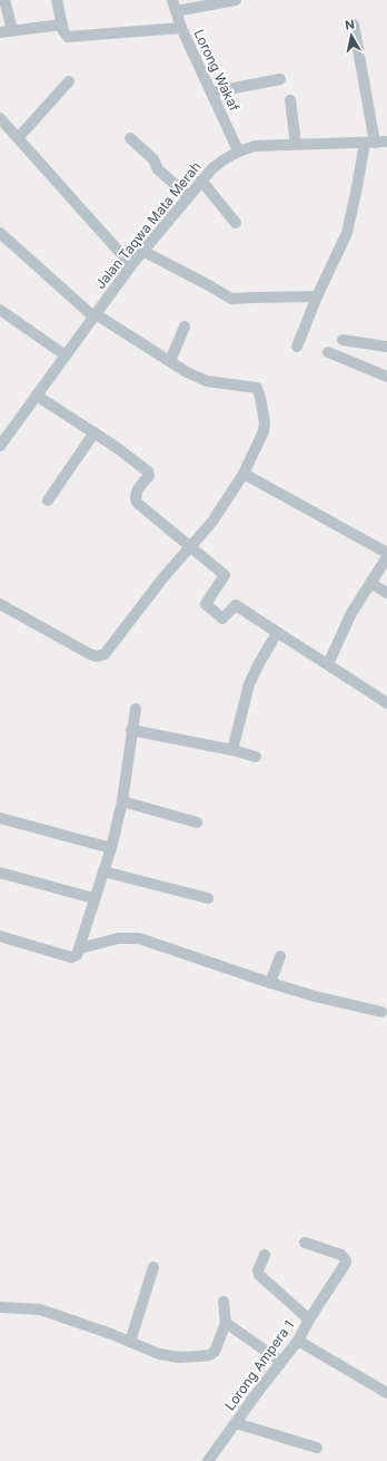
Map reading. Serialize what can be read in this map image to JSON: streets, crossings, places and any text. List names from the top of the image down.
{
  "streets": {
    "street": ["Lorong Wakaf", "Jalan Taqwa Mata Merah", "Lorong Ampera 1"]
  },
  "crossings": [
    ["Lorong Wakaf", "Jalan Taqwa Mata Merah"]
  ],
  "north": "top"
}
